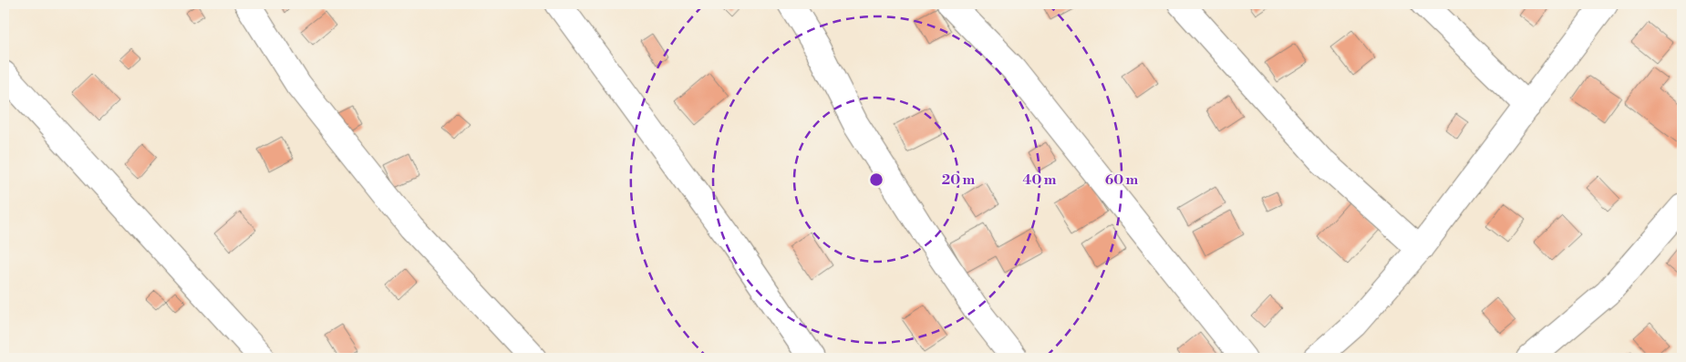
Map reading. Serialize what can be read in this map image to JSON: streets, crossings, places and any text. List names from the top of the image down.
{
  "rings": ["20 m", "40 m", "60 m"]
}
